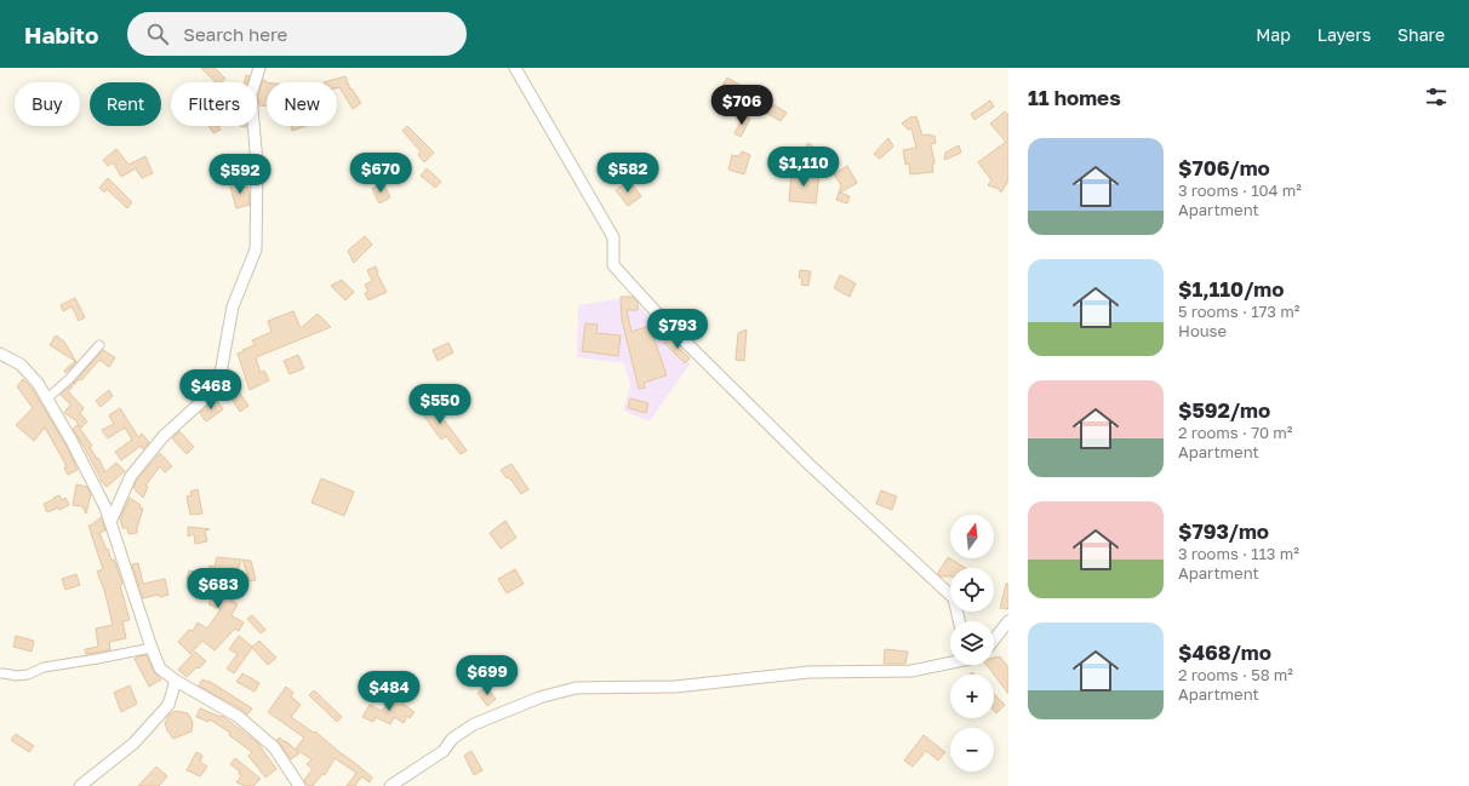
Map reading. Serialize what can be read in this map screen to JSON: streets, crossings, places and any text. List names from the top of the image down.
{
  "north": "top",
  "page": {
    "header": "Habito",
    "search": "Search here",
    "nav": ["Map", "Layers", "Share"],
    "heading": "11 homes",
    "chip": [
      "Buy",
      "Rent",
      "Filters",
      "New"
    ],
    "price": [
      "$706",
      "$1,110",
      "$670",
      "$582",
      "$592",
      "$793",
      "$468",
      "$550",
      "$683",
      "$699",
      "$484"
    ],
    "list": [
      {
        "name": "$706/mo",
        "note": "3 rooms · 104 m² · Apartment"
      },
      {
        "name": "$1,110/mo",
        "note": "5 rooms · 173 m² · House"
      },
      {
        "name": "$592/mo",
        "note": "2 rooms · 70 m² · Apartment"
      },
      {
        "name": "$793/mo",
        "note": "3 rooms · 113 m² · Apartment"
      },
      {
        "name": "$468/mo",
        "note": "2 rooms · 58 m² · Apartment"
      }
    ],
    "map_buttons": ["+", "−"]
  }
}
